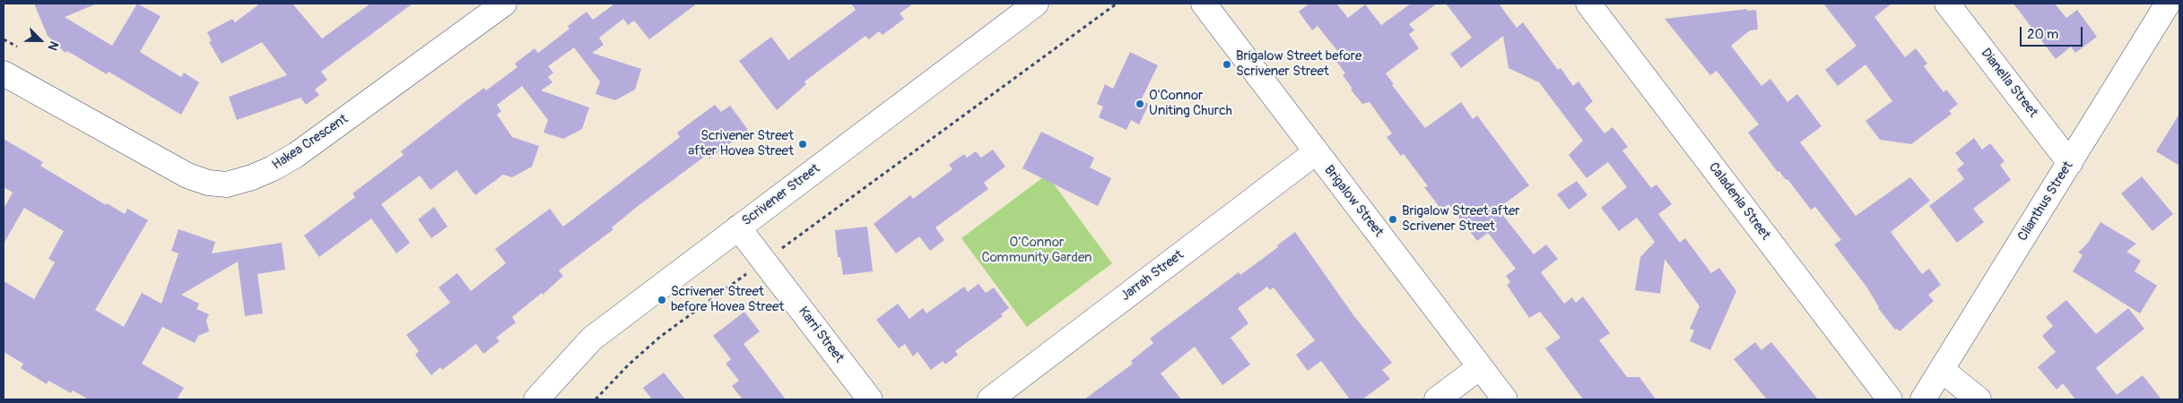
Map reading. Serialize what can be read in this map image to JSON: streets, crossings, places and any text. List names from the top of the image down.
{
  "streets": {
    "street": [
      "Dianella Street",
      "Hakea Crescent",
      "Scrivener Street",
      "Brigalow Street",
      "Caladenia Street",
      "Clianthus Street",
      "Jarrah Street",
      "Karri Street"
    ]
  },
  "crossings": [
    ["Dianella Street", "Clianthus Street"],
    ["Scrivener Street", "Karri Street"],
    ["Brigalow Street", "Jarrah Street"]
  ],
  "parks": ["O’Connor Community Garden"],
  "places": [
    "Brigalow Street before Scrivener Street",
    "O'Connor Uniting Church",
    "Scrivener Street after Hovea Street",
    "Brigalow Street after Scrivener Street",
    "Scrivener Street before Hovea Street"
  ],
  "scale_bar": "20 m",
  "north": "bottom right"
}
